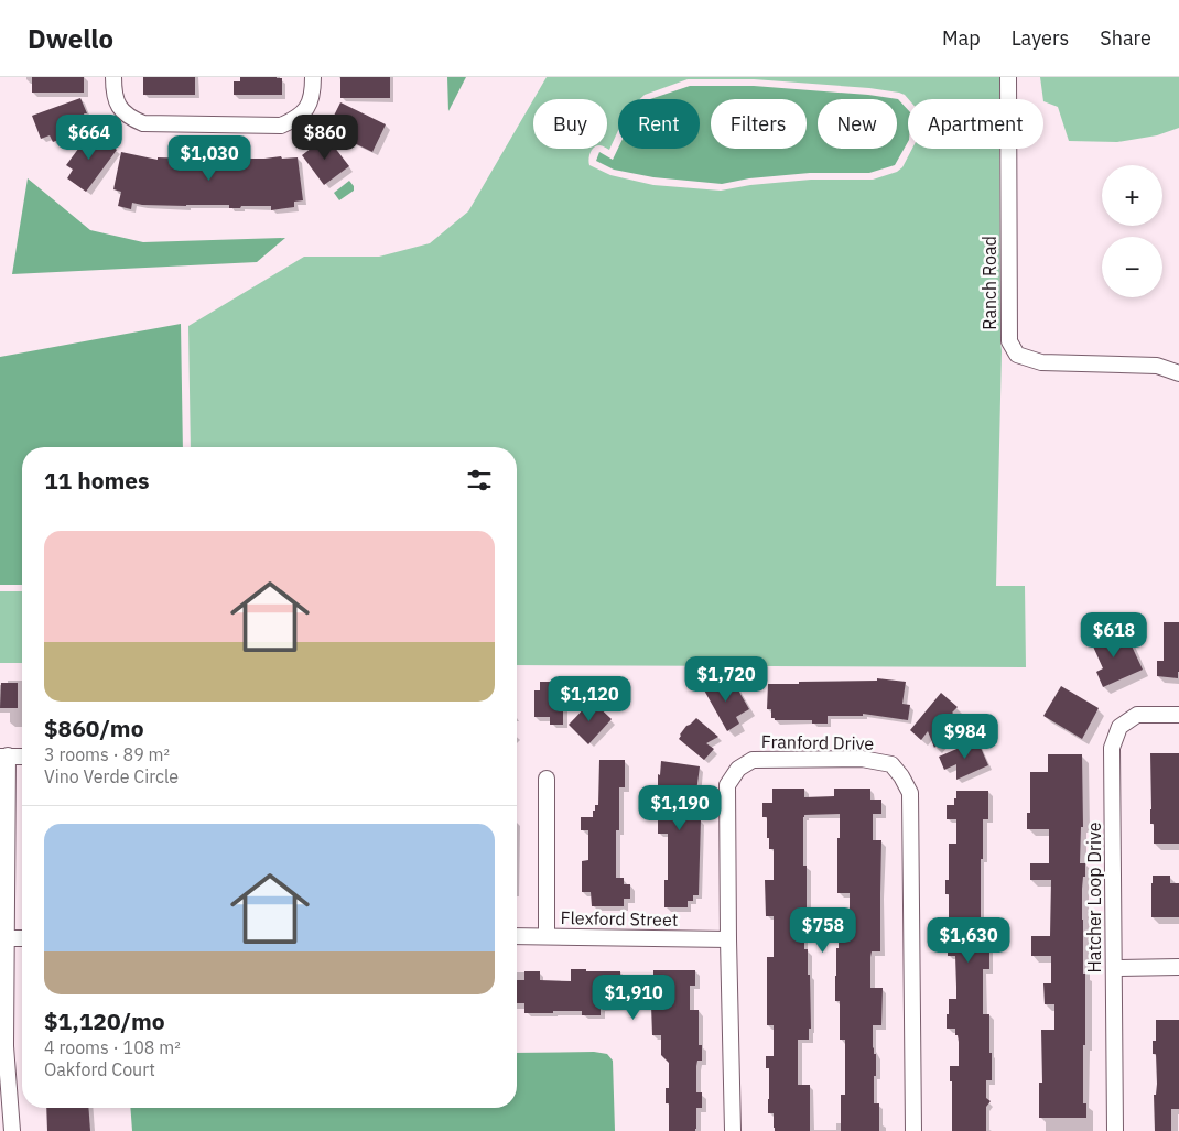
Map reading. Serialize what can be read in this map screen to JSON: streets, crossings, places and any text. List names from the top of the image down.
{
  "streets": {
    "street": [
      "Ranch Road",
      "Franford Drive",
      "Hatcher Loop Drive",
      "Flexford Street"
    ]
  },
  "crossings": [
    ["Franford Drive", "Flexford Street"]
  ],
  "page": {
    "header": "Dwello",
    "nav": ["Map", "Layers", "Share"],
    "chip": [
      "Buy",
      "Rent",
      "Filters",
      "New",
      "Apartment"
    ],
    "price": [
      "$664",
      "$860",
      "$1,030",
      "$618",
      "$1,720",
      "$1,120",
      "$984",
      "$1,190",
      "$758",
      "$1,630",
      "$1,910"
    ],
    "map_buttons": ["+", "−"],
    "heading": "11 homes",
    "list": [
      {
        "name": "$860/mo",
        "note": "3 rooms · 89 m² · Vino Verde Circle"
      },
      {
        "name": "$1,120/mo",
        "note": "4 rooms · 108 m² · Oakford Court"
      }
    ]
  }
}
